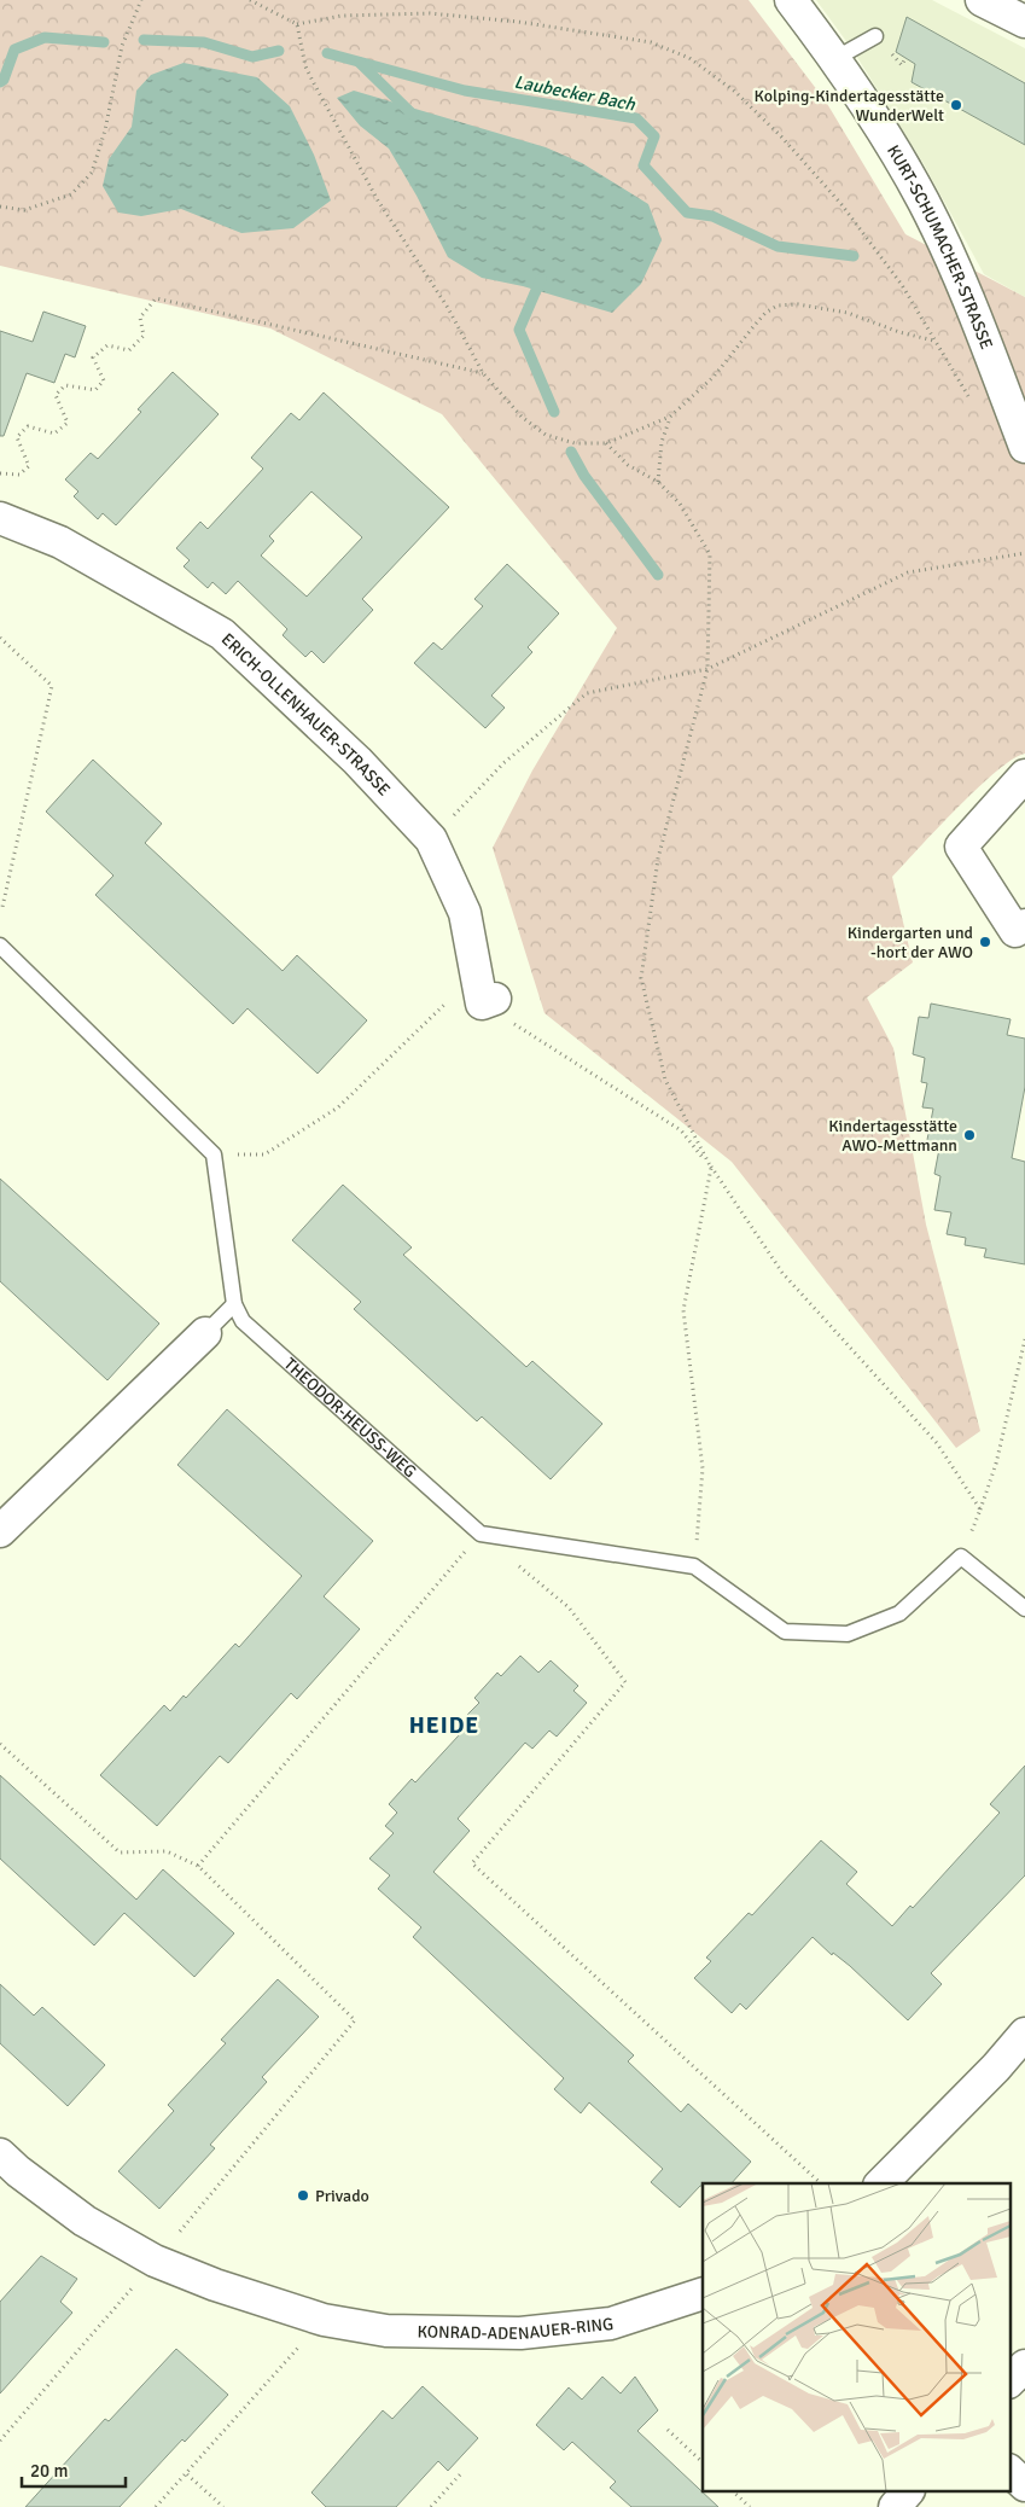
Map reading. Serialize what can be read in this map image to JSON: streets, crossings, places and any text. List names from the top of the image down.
{
  "streets": {
    "street": ["KURT-SCHUMACHER-STRASSE", "ERICH-OLLENHAUER-STRASSE", "KONRAD-ADENAUER-RING"],
    "lane": ["THEODOR-HEUSS-WEG"]
  },
  "districts": ["HEIDE"],
  "water": ["Laubecker Bach"],
  "places": [
    "Kolping-Kindertagesstätte WunderWelt",
    "Kindergarten und -hort der AWO",
    "Kindertagesstätte AWO-Mettmann",
    "Privado"
  ],
  "scale_bar": "20 m"
}
